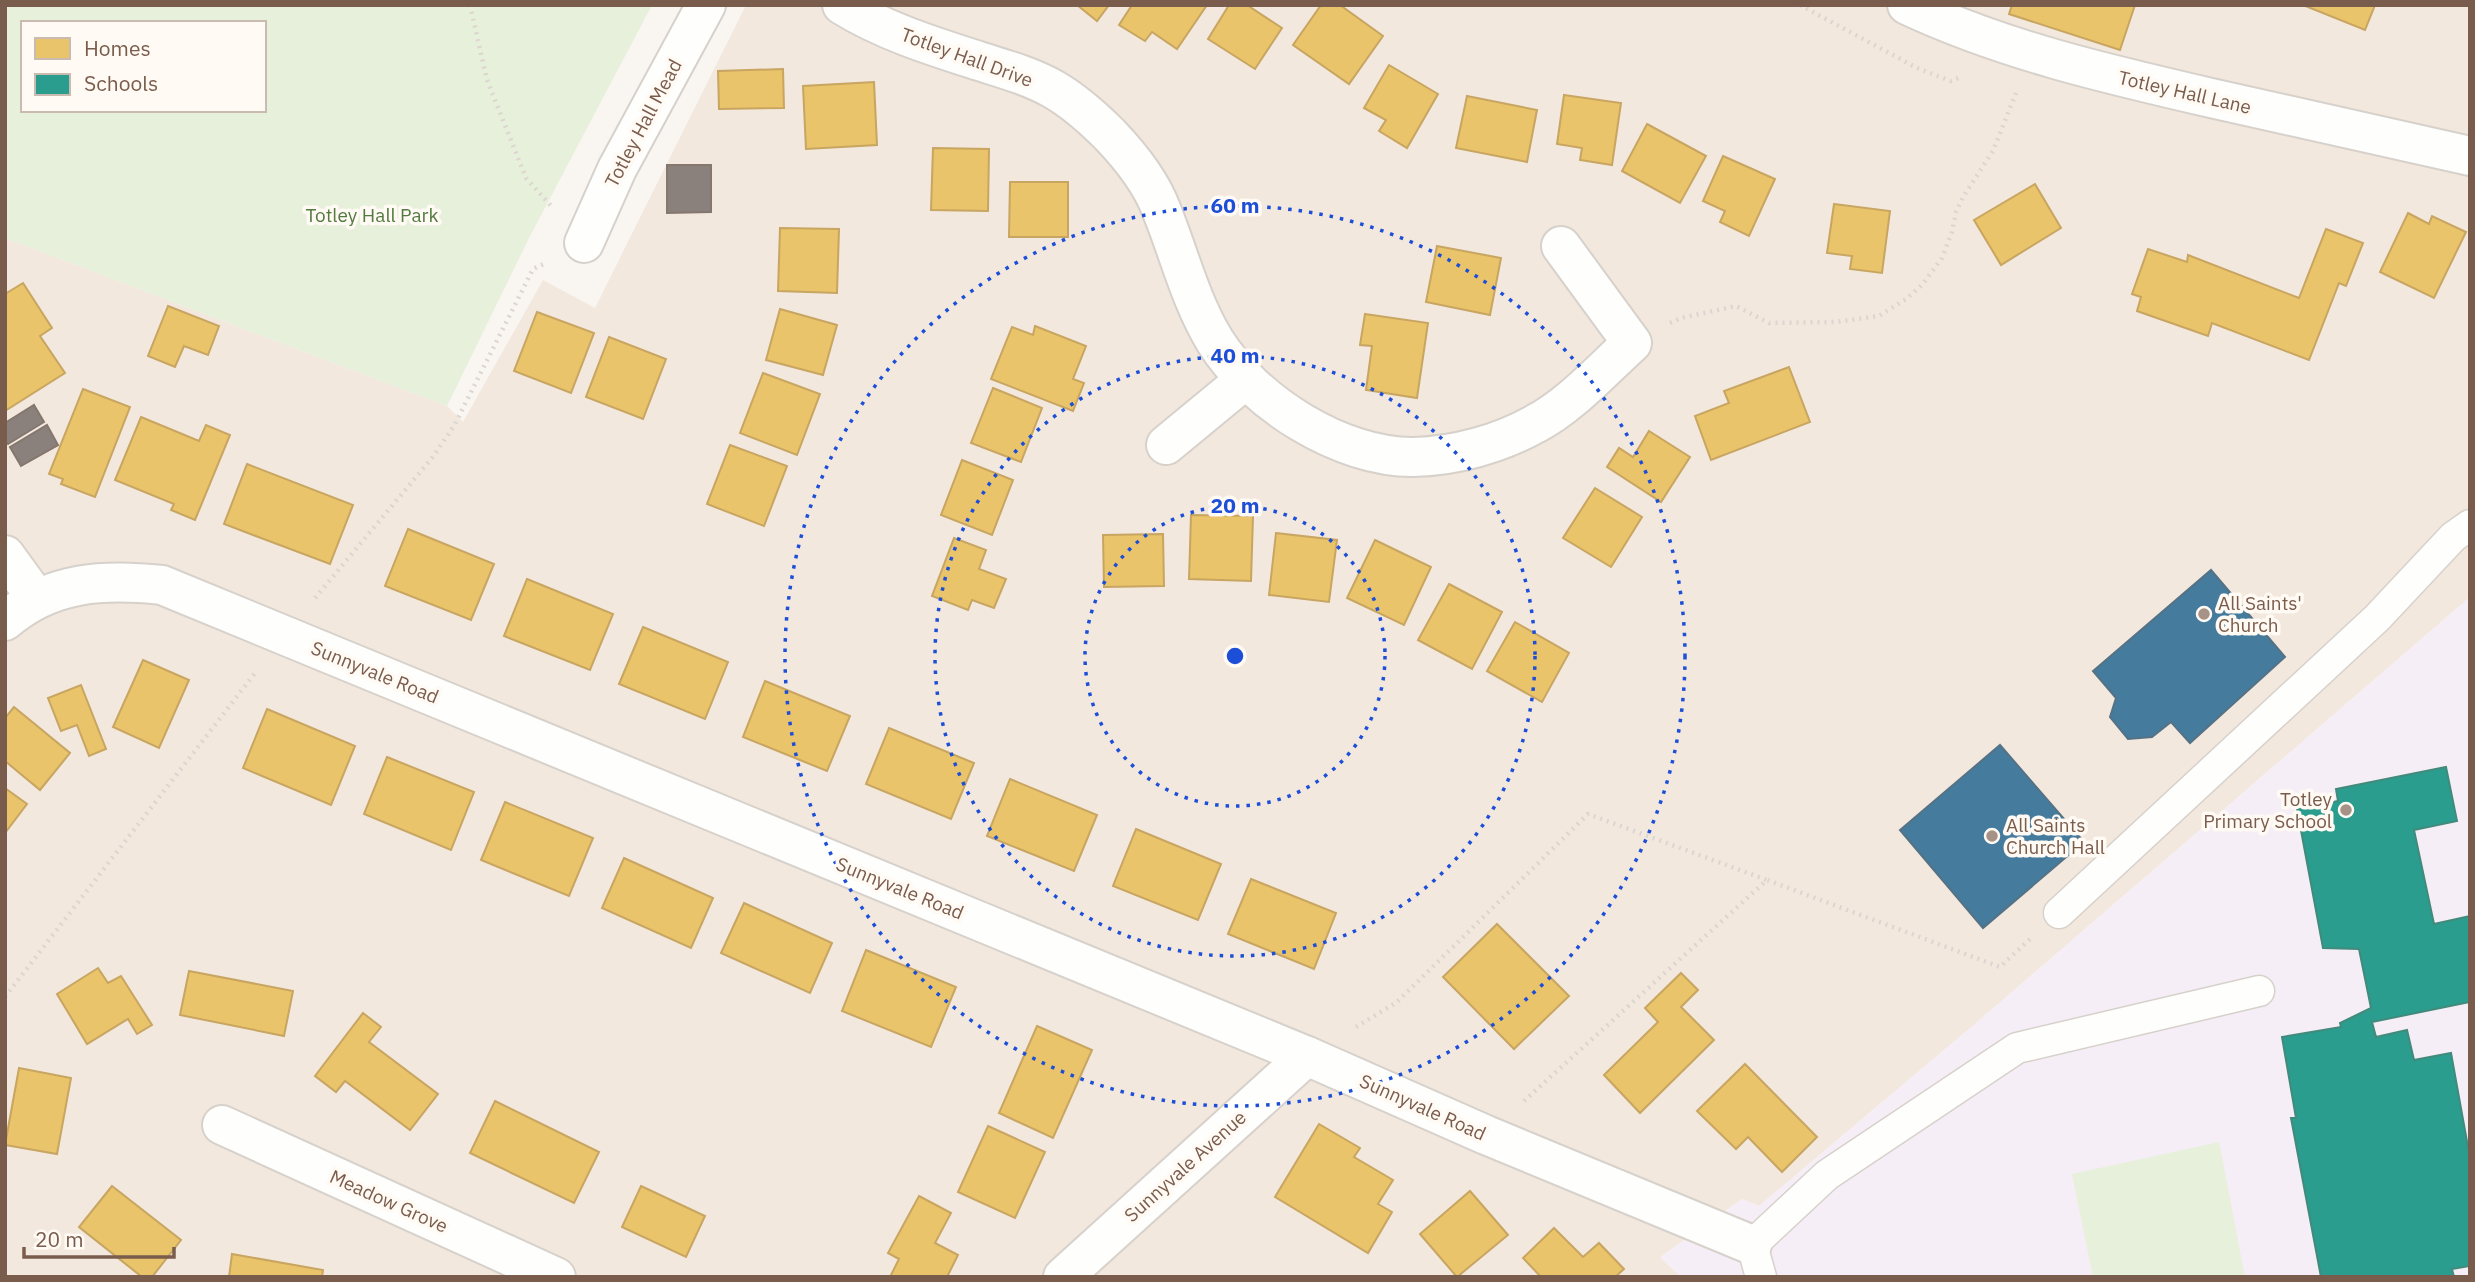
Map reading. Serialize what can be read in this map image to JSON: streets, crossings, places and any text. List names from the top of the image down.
{
  "streets": {
    "street": [
      "Totley Hall Drive",
      "Totley Hall Lane",
      "Totley Hall Mead",
      "Sunnyvale Road",
      "Sunnyvale Avenue",
      "Meadow Grove"
    ]
  },
  "crossings": [
    ["Sunnyvale Road", "Sunnyvale Avenue"]
  ],
  "parks": ["Totley Hall Park"],
  "places": ["All Saints' Church", "Totley Primary School", "All Saints Church Hall"],
  "legend": ["Homes", "Schools"],
  "scale_bar": "20 m",
  "rings": ["60 m", "40 m", "20 m"]
}
